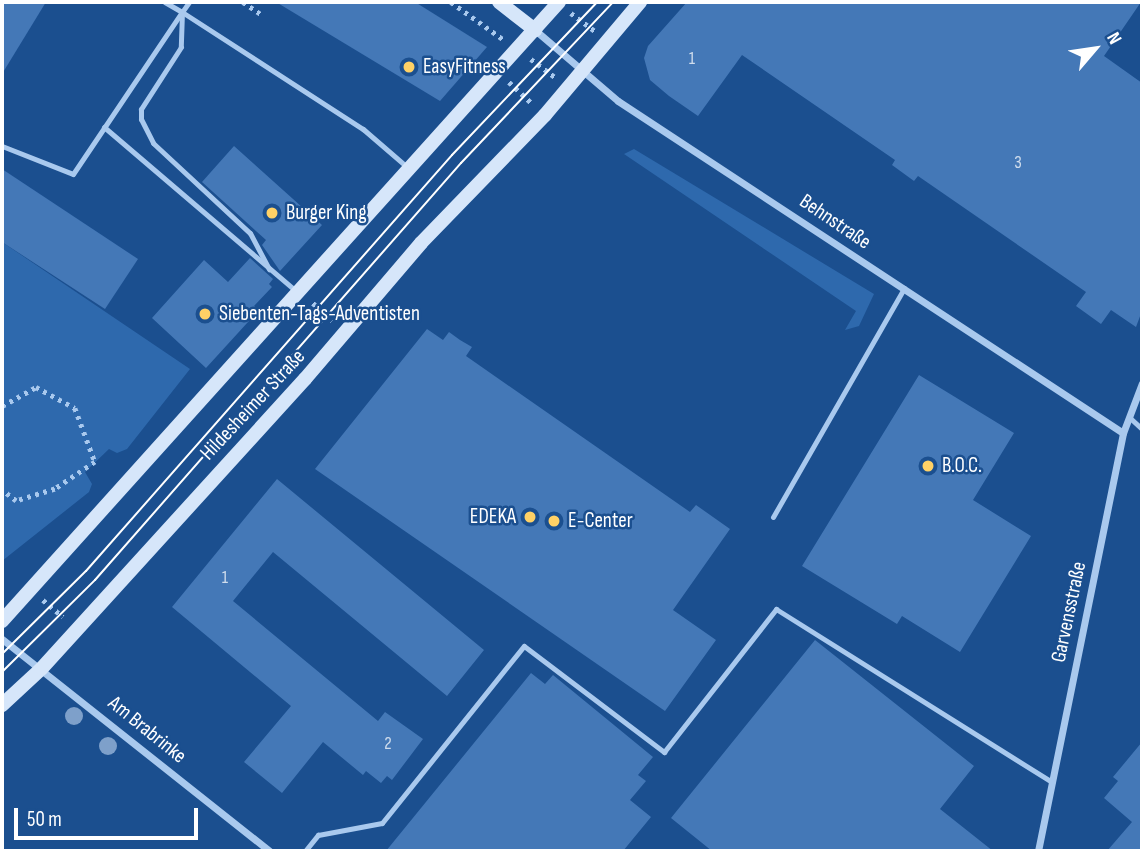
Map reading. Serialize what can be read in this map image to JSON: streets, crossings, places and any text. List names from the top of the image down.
{
  "streets": {
    "main road": ["Hildesheimer Straße"],
    "street": ["Behnstraße", "Garvensstraße", "Am Brabrinke"]
  },
  "crossings": [
    ["Behnstraße", "Hildesheimer Straße"],
    ["Behnstraße", "Garvensstraße"],
    ["Hildesheimer Straße", "Am Brabrinke"]
  ],
  "places": [
    "EasyFitness",
    "Burger King",
    "Siebenten-Tags-Adventisten",
    "B.O.C.",
    "EDEKA",
    "E-Center"
  ],
  "house_numbers": [
    "1",
    "3",
    "1",
    "2"
  ],
  "scale_bar": "50 m",
  "north": "top right"
}
